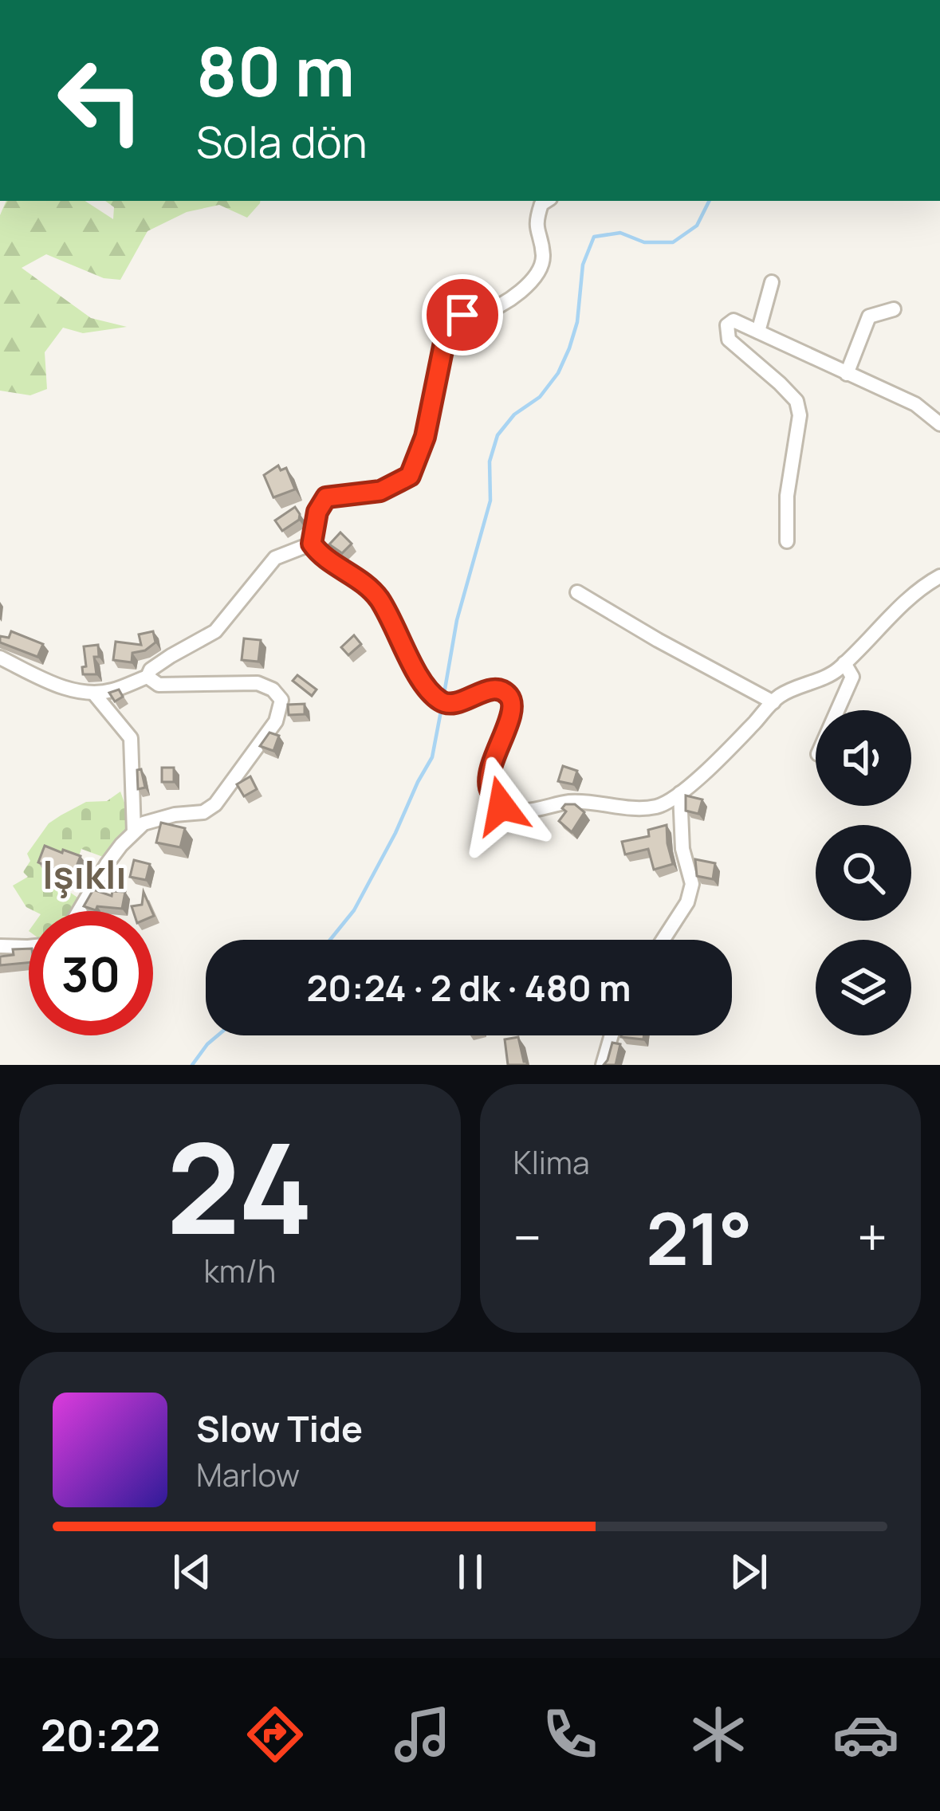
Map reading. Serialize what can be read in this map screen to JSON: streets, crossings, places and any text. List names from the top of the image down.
{
  "districts": ["Işıklı"],
  "page": {
    "turn": ["80 m", "Sola dön"],
    "limit": "30",
    "trip": "20:24 · 2 dk · 480 m",
    "tile": [
      ["24", "km/h"],
      "Klima"
    ],
    "heat": ["−", "21°", "+"],
    "song": ["Slow Tide", "Marlow"],
    "tabs": "20:22"
  }
}
